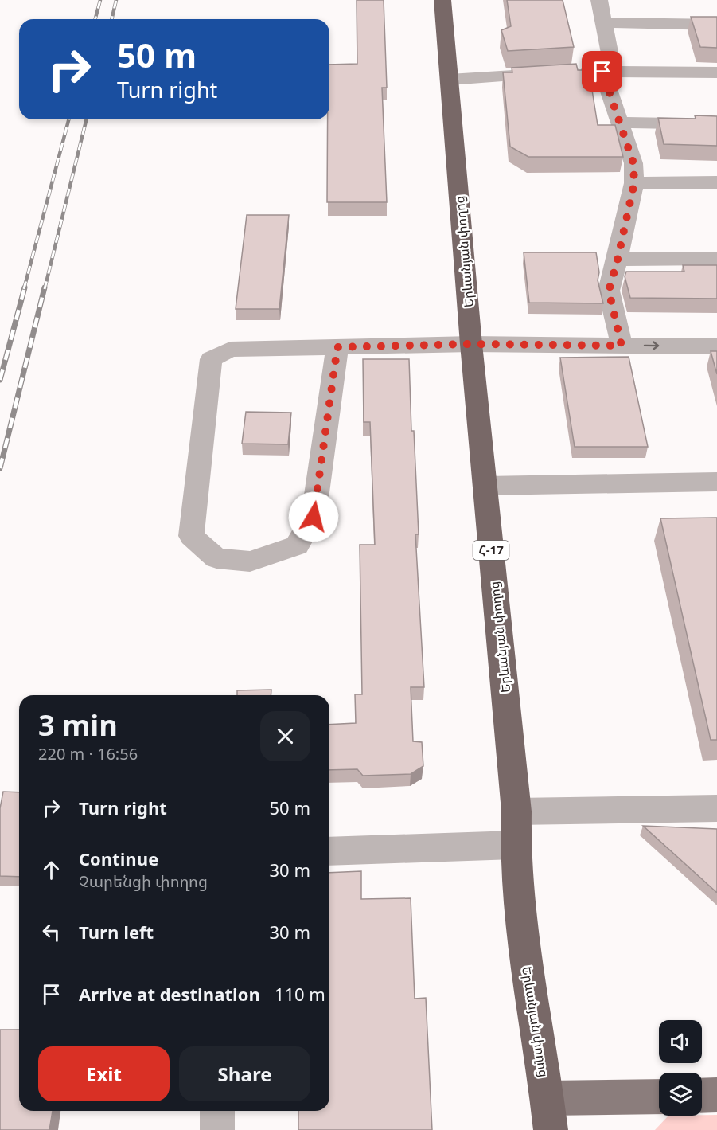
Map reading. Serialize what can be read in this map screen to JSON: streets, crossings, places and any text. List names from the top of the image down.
{
  "streets": {
    "highway": ["Երևանյան փողոց", "Հ-17"]
  },
  "page": {
    "turn": ["50 m", "Turn right"],
    "heading": ["3 min", "220 m · 16:56"],
    "list": [
      {
        "name": "Turn right",
        "value": "50 m"
      },
      {
        "name": "Continue",
        "note": "Չարենցի փողոց",
        "value": "30 m"
      },
      {
        "name": "Turn left",
        "value": "30 m"
      },
      {
        "name": "Arrive at destination",
        "value": "110 m"
      }
    ],
    "buttons": ["Exit", "Share"]
  }
}
